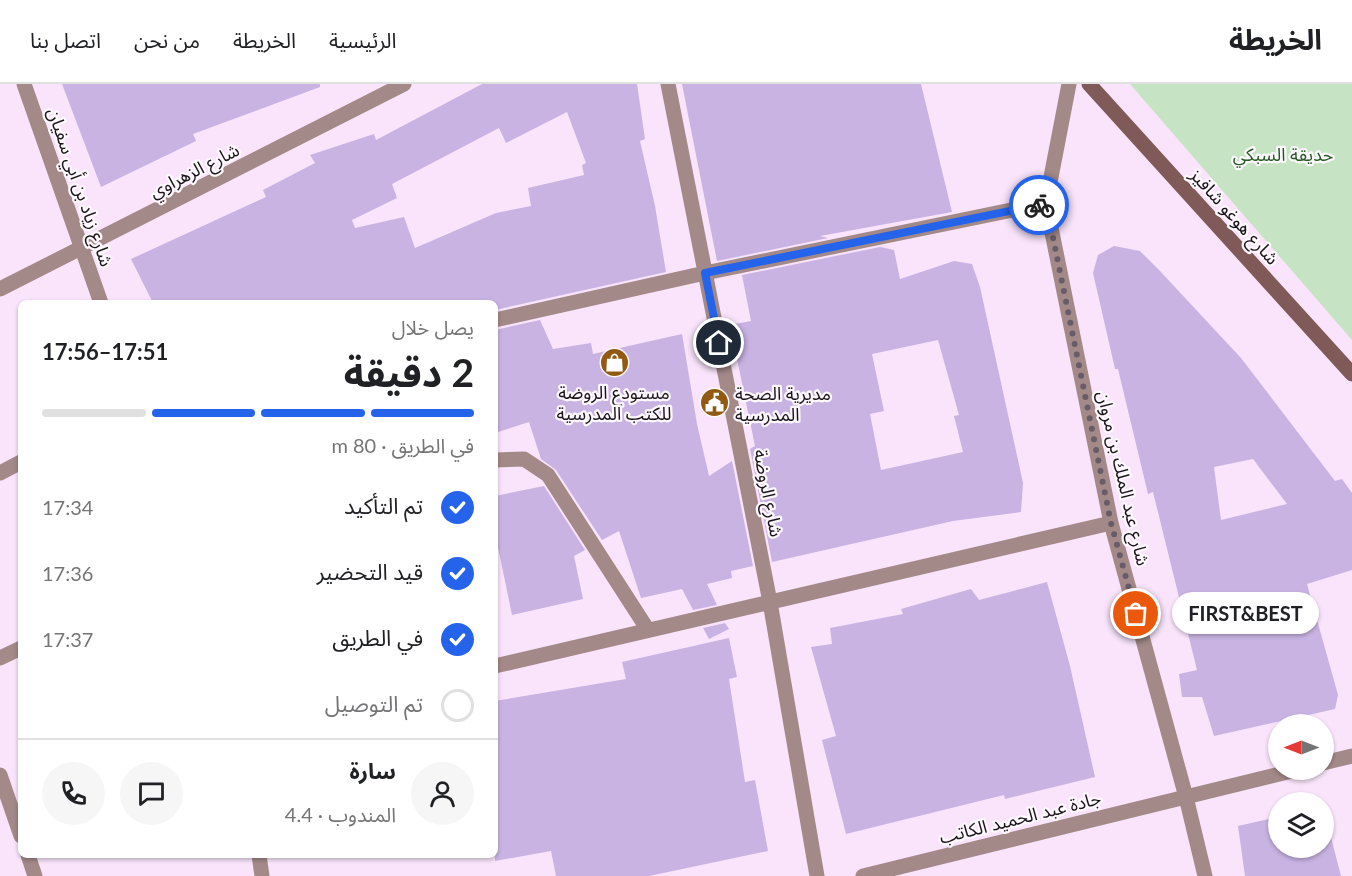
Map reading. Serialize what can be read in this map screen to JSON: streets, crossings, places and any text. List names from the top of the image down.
{
  "streets": {
    "main road": ["شارع هوغو شافيز"],
    "street": [
      "شارع الزهراوي",
      "شارع زياد بن أبي سفيان",
      "شارع عبد الملك بن مروان",
      "شارع الروضة",
      "جادة عبد الحميد الكاتب"
    ]
  },
  "crossings": [
    ["شارع الزهراوي", "شارع زياد بن أبي سفيان"],
    ["شارع عبد الملك بن مروان", "جادة عبد الحميد الكاتب"]
  ],
  "parks": ["حديقة السبكي"],
  "places": {
    "shop": ["مستودع الروضة للكتب المدرسية"],
    "public building": ["مديرية الصحة المدرسية"],
    "other": ["FIRST&BEST"]
  },
  "north": "left",
  "page": {
    "header": "الخريطة",
    "nav": [
      "الرئيسية",
      "الخريطة",
      "من نحن",
      "اتصل بنا"
    ],
    "heading": ["2 دقيقة", "يصل خلال", "17:51–17:56"],
    "panel": ["سارة", "المندوب · 4.4"],
    "bar": "في الطريق · 80 m",
    "list": [
      ["تم التأكيد", "17:34"],
      ["قيد التحضير", "17:36"],
      ["في الطريق", "17:37"],
      "تم التوصيل"
    ],
    "bubble": "FIRST&BEST"
  }
}
